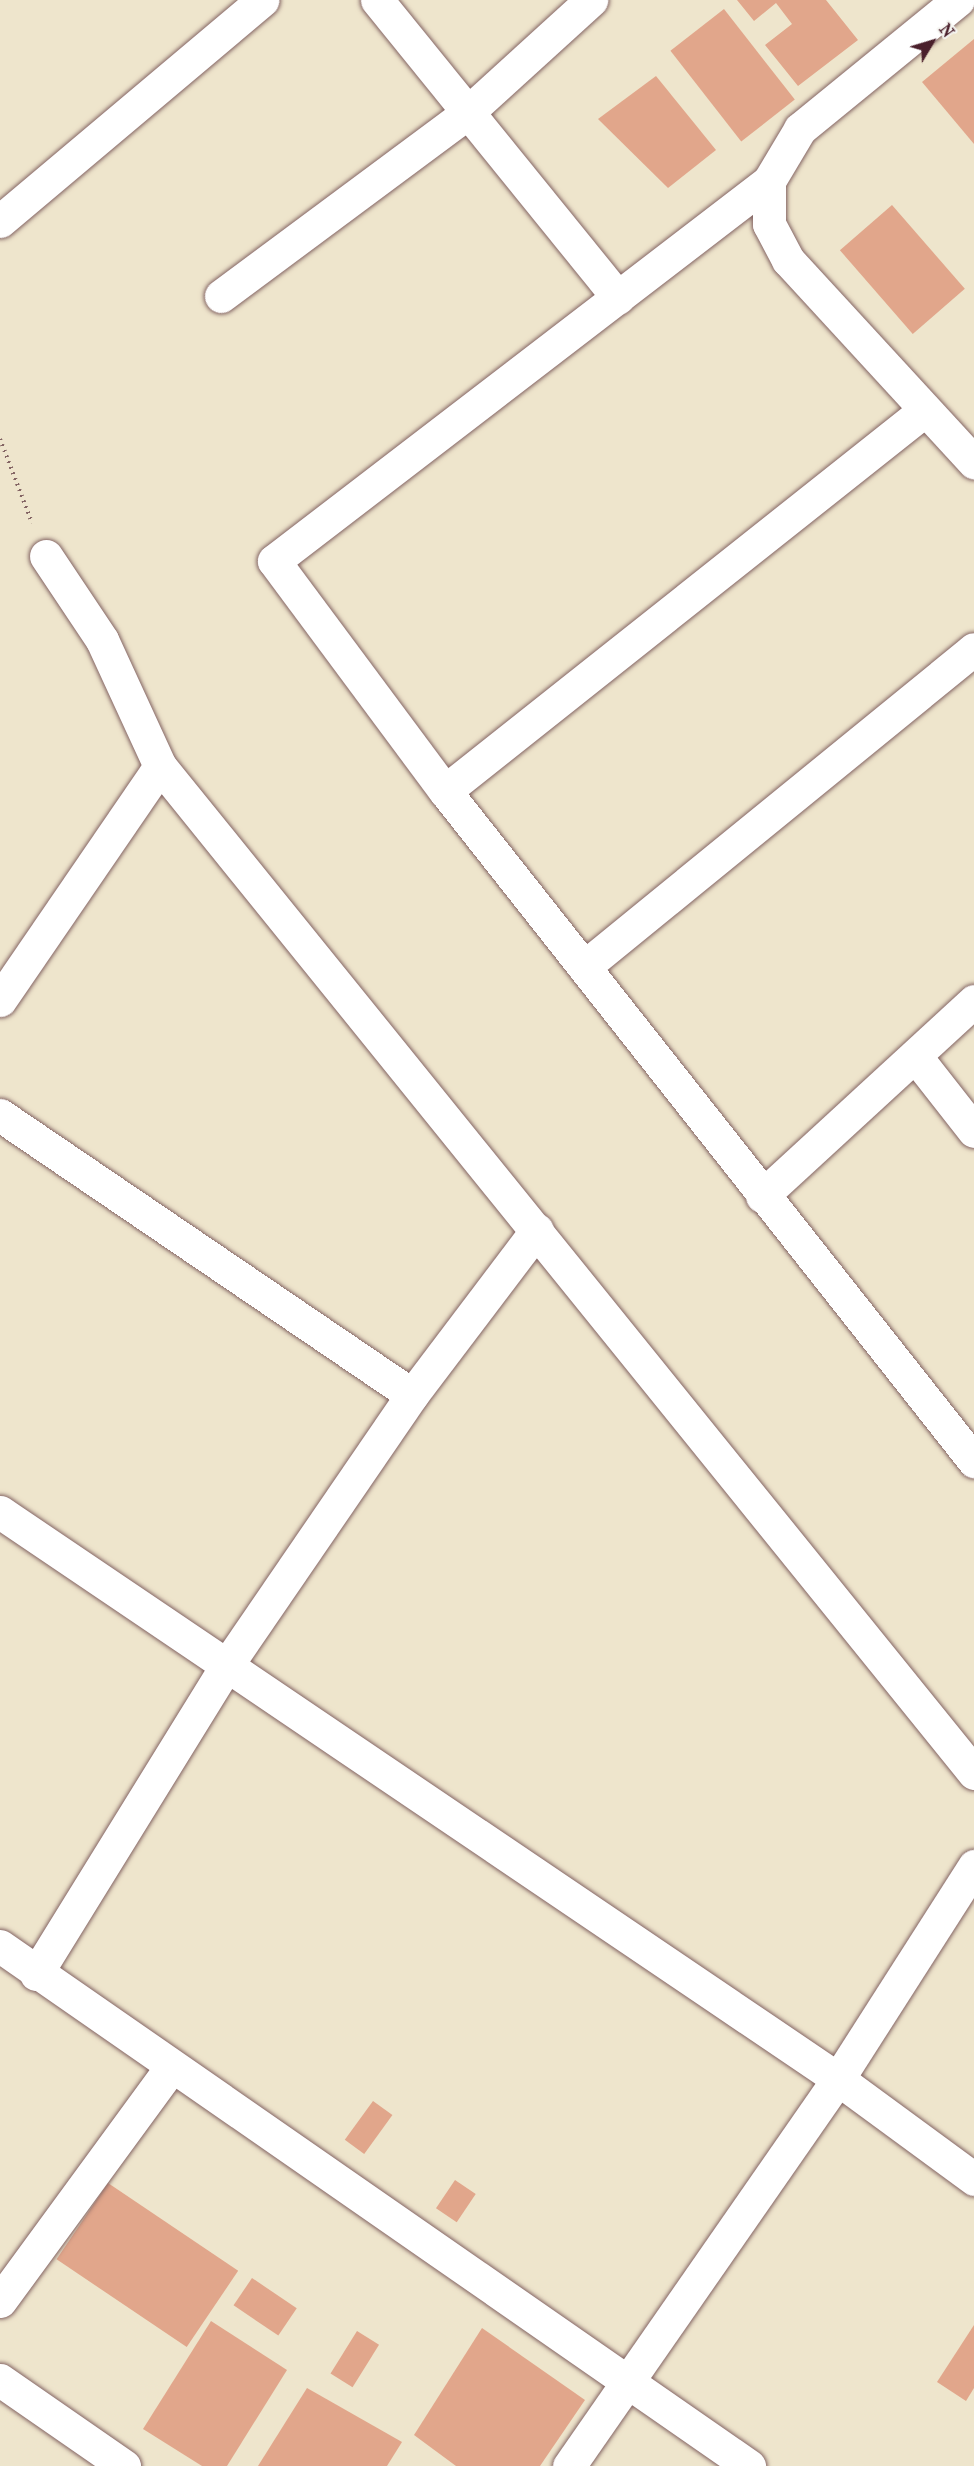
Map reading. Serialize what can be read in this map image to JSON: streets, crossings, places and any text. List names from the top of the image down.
{
  "north": "top right"
}
